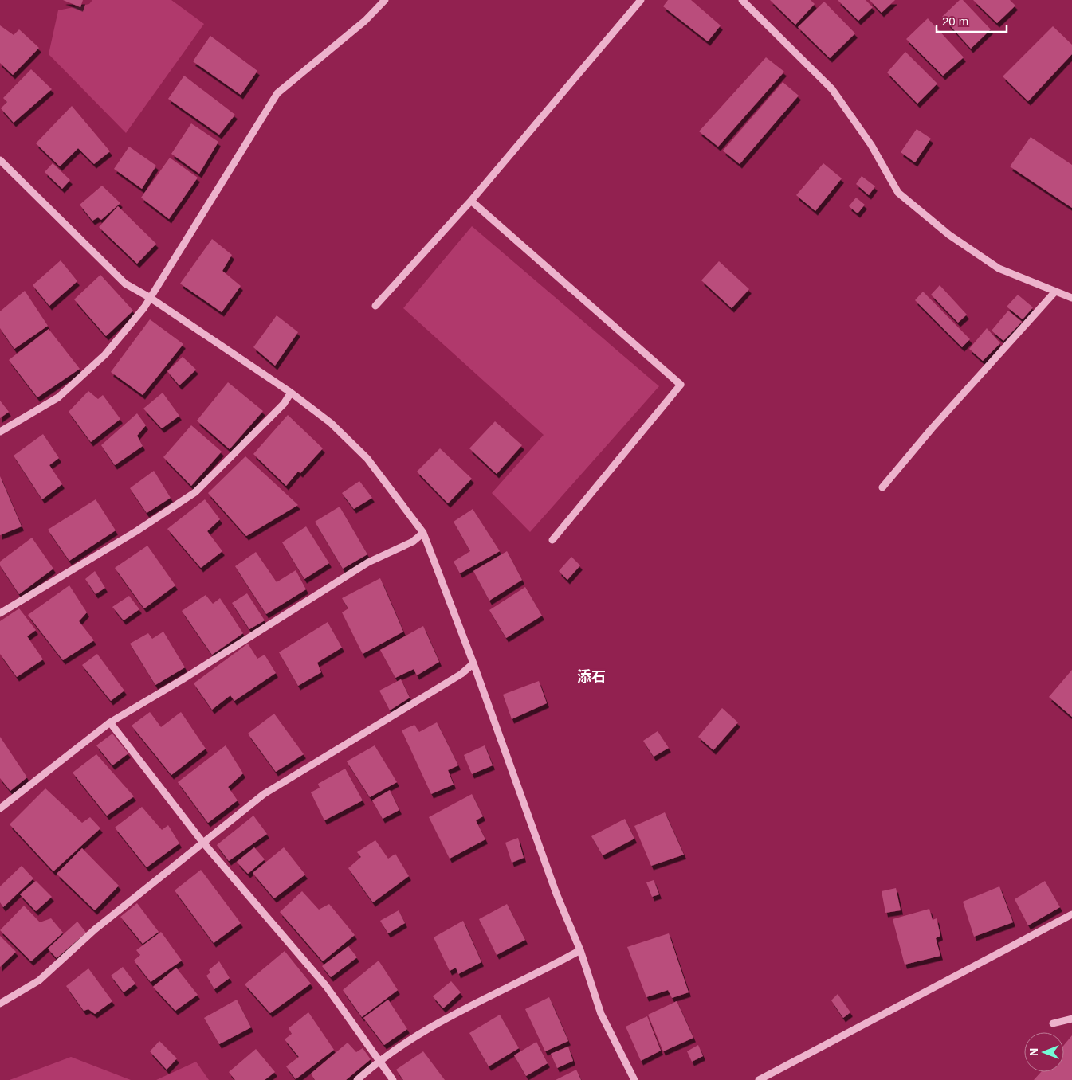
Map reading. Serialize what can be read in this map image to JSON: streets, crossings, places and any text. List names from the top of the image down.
{
  "districts": ["添石"],
  "scale_bar": "20 m",
  "north": "left"
}
